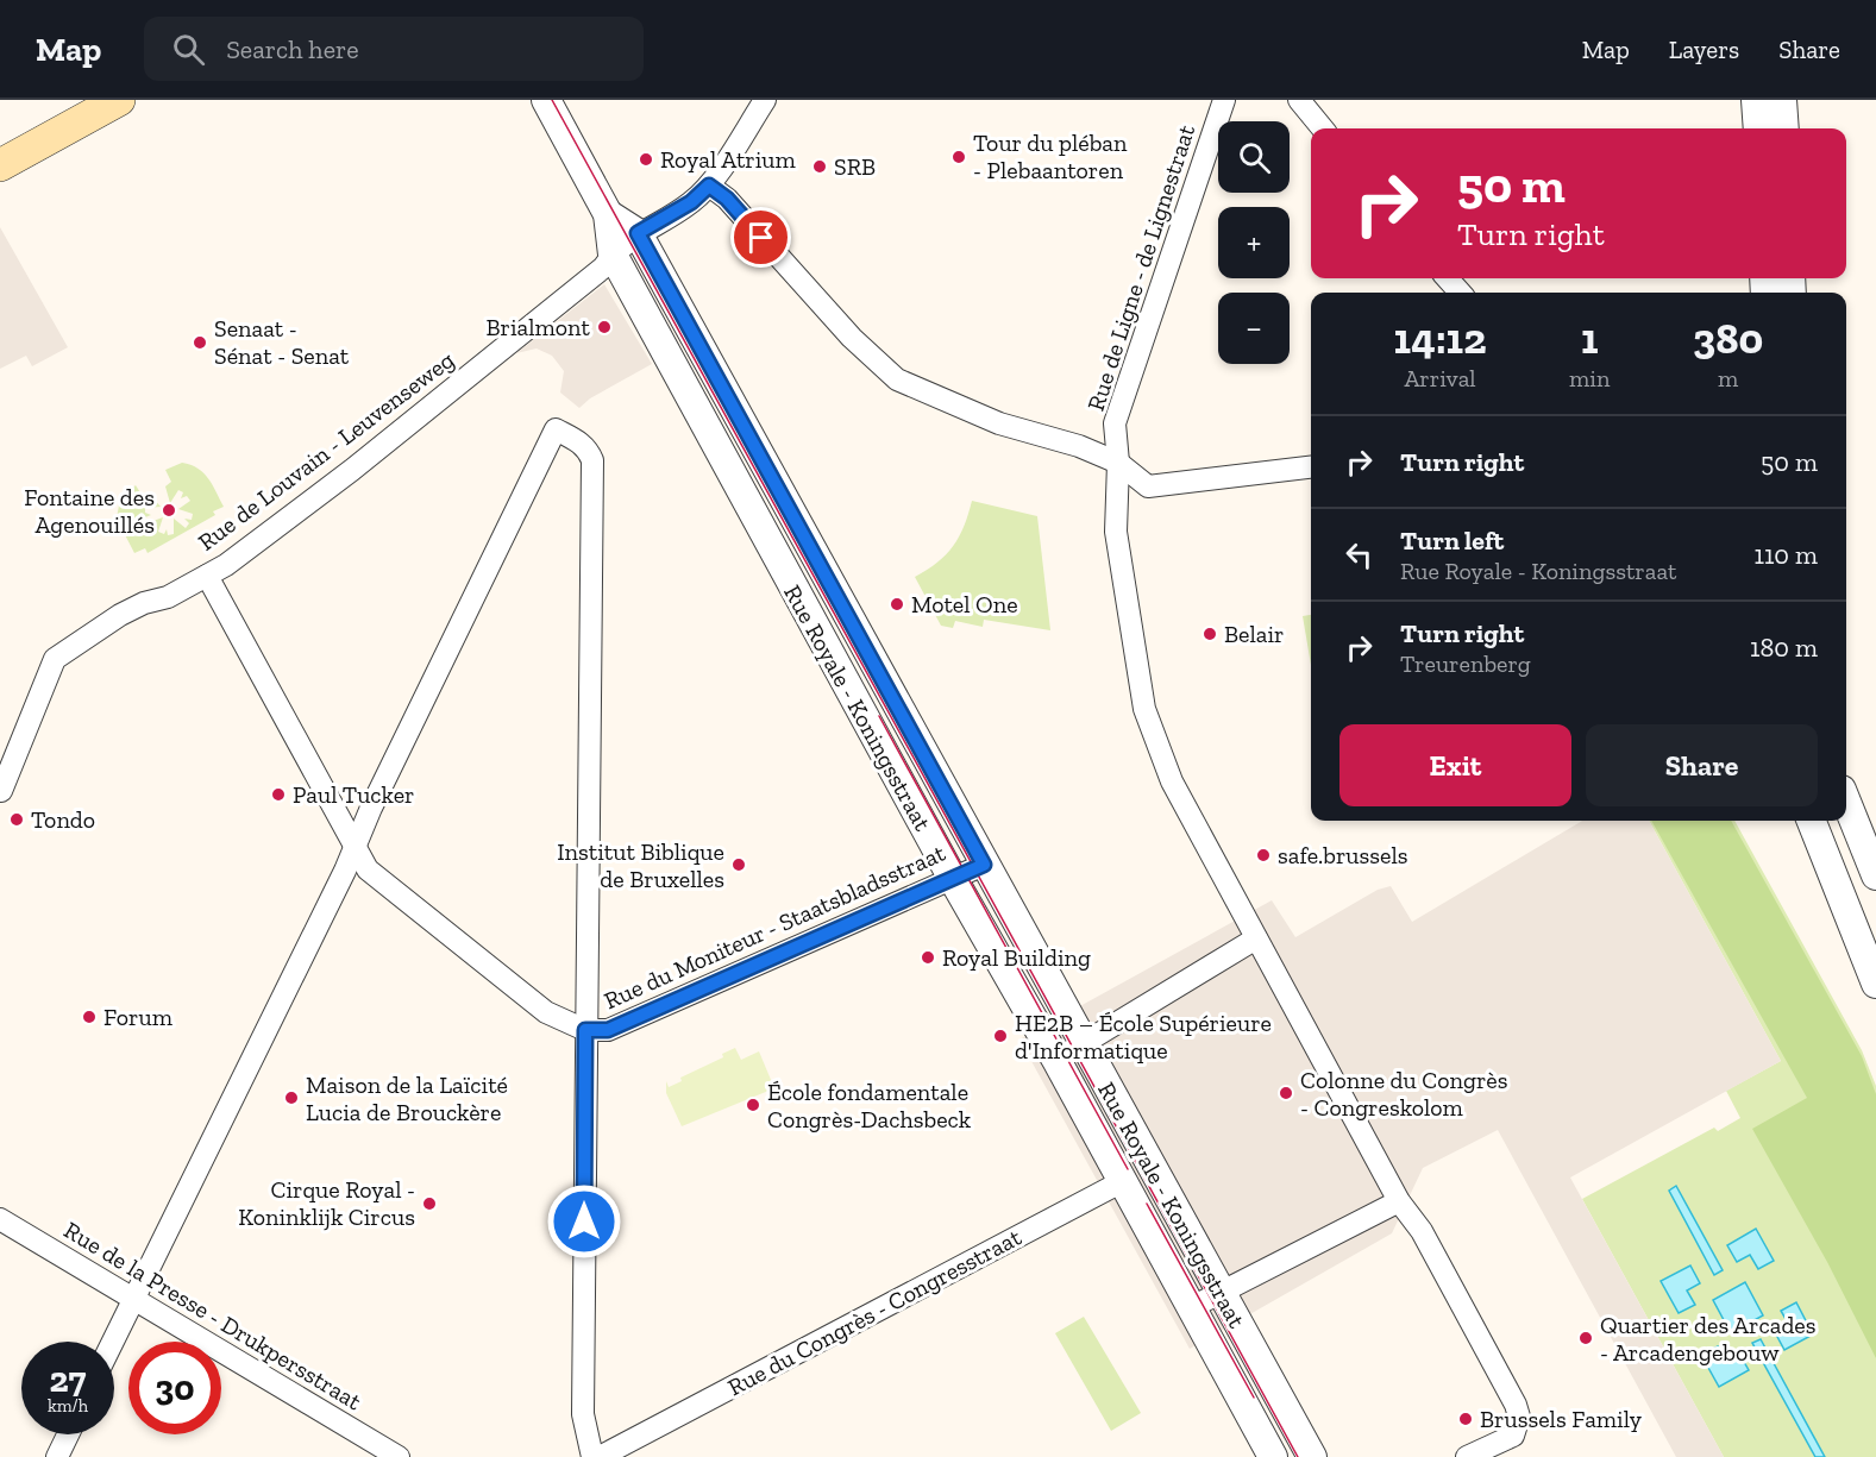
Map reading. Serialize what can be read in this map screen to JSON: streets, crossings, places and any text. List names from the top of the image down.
{
  "streets": {
    "street": [
      "Rue de Ligne - de Lignestraat",
      "Rue de Louvain - Leuvenseweg",
      "Rue Royale - Koningsstraat",
      "Rue du Moniteur - Staatsbladsstraat",
      "Rue du Congrès - Congresstraat",
      "Rue de la Presse - Drukpersstraat"
    ]
  },
  "crossings": [
    ["Rue de Louvain - Leuvenseweg", "Rue Royale - Koningsstraat"],
    ["Rue Royale - Koningsstraat", "Rue du Moniteur - Staatsbladsstraat"],
    ["Rue Royale - Koningsstraat", "Rue du Congrès - Congresstraat"]
  ],
  "places": [
    "Tour du pléban - Plebaantoren",
    "Royal Atrium",
    "SRB",
    "Brialmont",
    "Senaat - Sénat - Senat",
    "Fontaine des Agenouillés",
    "Motel One",
    "Belair",
    "Paul Tucker",
    "Tondo",
    "safe.brussels",
    "Institut Biblique de Bruxelles",
    "Royal Building",
    "Forum",
    "HE2B – École Supérieure d'Informatique",
    "Colonne du Congrès - Congreskolom",
    "Maison de la Laïcité Lucia de Brouckère",
    "École fondamentale Congrès-Dachsbeck",
    "Cirque Royal - Koninklijk Circus",
    "Quartier des Arcades - Arcadengebouw",
    "Brussels Family"
  ],
  "page": {
    "header": "Map",
    "search": "Search here",
    "nav": ["Map", "Layers", "Share"],
    "map_buttons": ["+", "−"],
    "turn": ["50 m", "Turn right"],
    "eta": [
      "14:12",
      "Arrival",
      "1",
      "min",
      "380",
      "m"
    ],
    "list": [
      {
        "name": "Turn right",
        "value": "50 m"
      },
      {
        "name": "Turn left",
        "note": "Rue Royale - Koningsstraat",
        "value": "110 m"
      },
      {
        "name": "Turn right",
        "note": "Treurenberg",
        "value": "180 m"
      }
    ],
    "buttons": ["Exit", "Share"],
    "speed": "27 km/h",
    "limit": "30"
  }
}
